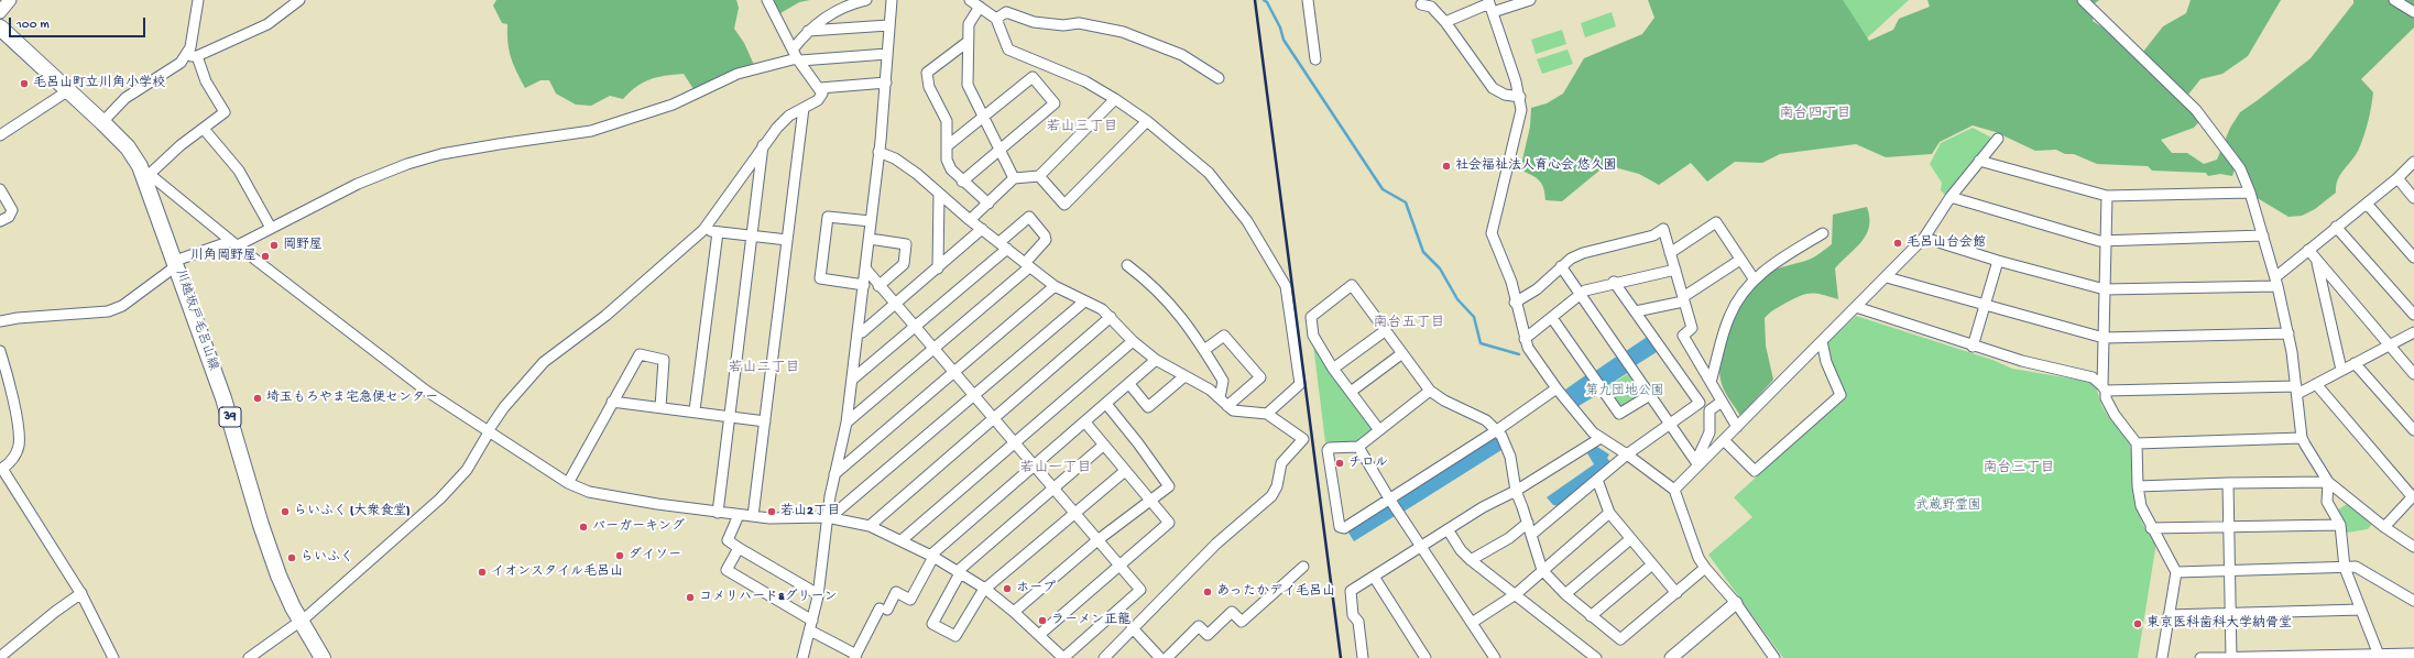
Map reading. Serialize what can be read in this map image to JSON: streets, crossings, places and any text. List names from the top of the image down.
{
  "streets": {
    "main road": ["川越坂戸毛呂山線", "39"]
  },
  "districts": [
    "南台四丁目",
    "若山三丁目",
    "南台五丁目",
    "若山二丁目",
    "若山一丁目",
    "南台三丁目"
  ],
  "parks": ["第九団地公園", "武蔵野霊園"],
  "places": [
    "毛呂山町立川角小学校",
    "社会福祉法人育心会 悠久園",
    "毛呂山台会館",
    "岡野屋",
    "川角岡野屋",
    "埼玉もろやま宅急便センター",
    "チロル",
    "らいふく (大衆食堂)",
    "若山2丁目",
    "バーガーキング",
    "ダイソー",
    "らいふく",
    "イオンスタイル毛呂山",
    "ホープ",
    "あったかデイ毛呂山",
    "コメリハード&グリーン",
    "ラーメン正龍",
    "東京医科歯科大学納骨堂"
  ],
  "scale_bar": "100 m"
}
